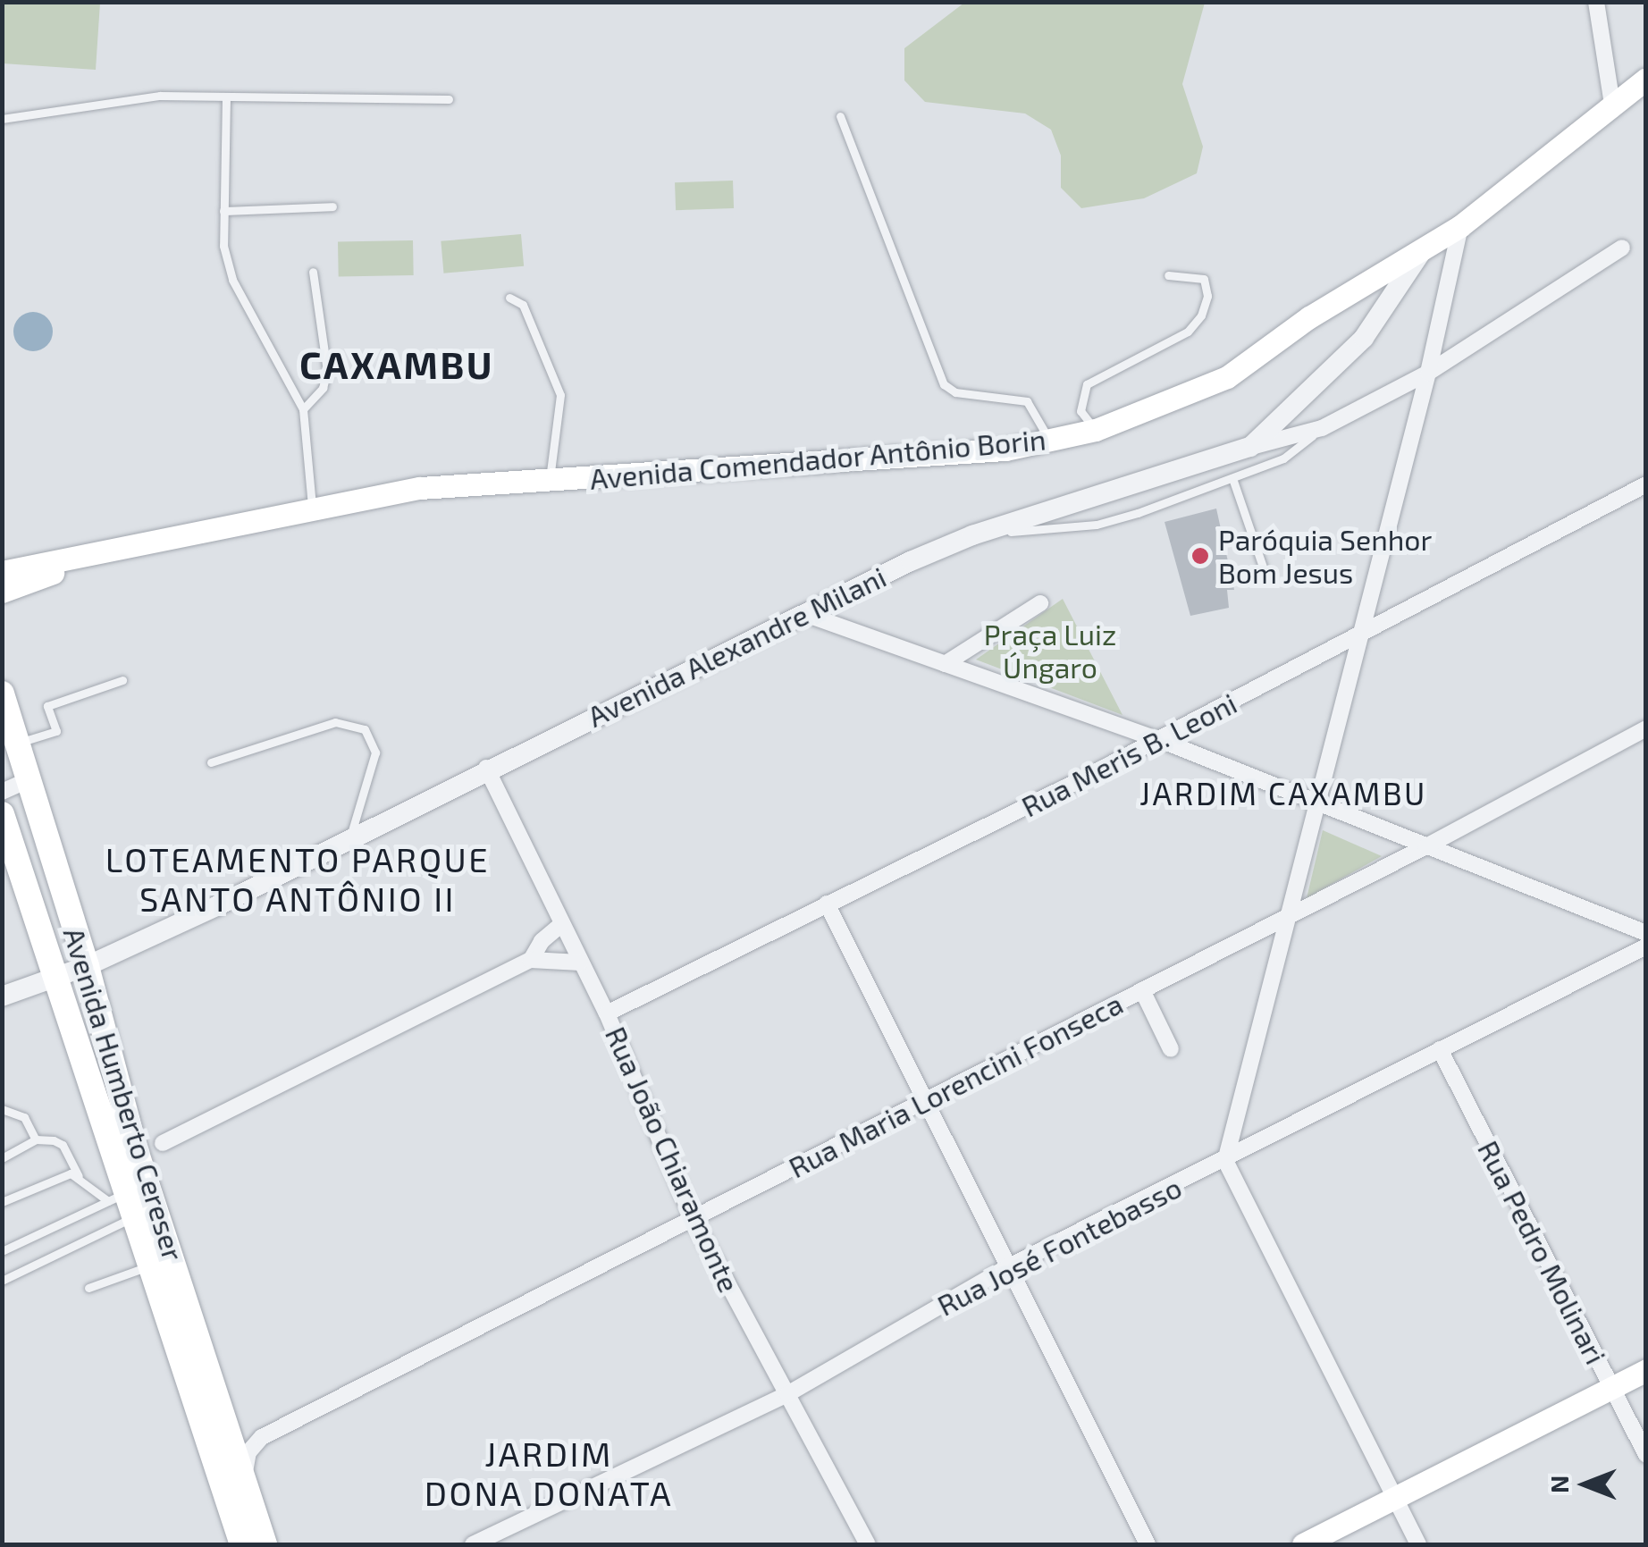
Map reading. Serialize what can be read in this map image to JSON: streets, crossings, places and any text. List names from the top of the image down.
{
  "streets": {
    "main road": ["Avenida Comendador Antônio Borin", "Avenida Humberto Cereser"],
    "street": [
      "Avenida Alexandre Milani",
      "Rua Meris B. Leoni",
      "Rua Maria Lorencini Fonseca",
      "Rua João Chiaramonte",
      "Rua José Fontebasso",
      "Rua Pedro Molinari"
    ]
  },
  "crossings": [
    ["Avenida Comendador Antônio Borin", "Avenida Alexandre Milani"],
    ["Avenida Alexandre Milani", "Avenida Humberto Cereser"],
    ["Avenida Alexandre Milani", "Rua João Chiaramonte"],
    ["Rua Meris B. Leoni", "Rua João Chiaramonte"],
    ["Rua Maria Lorencini Fonseca", "Rua João Chiaramonte"],
    ["Rua João Chiaramonte", "Rua José Fontebasso"],
    ["Rua José Fontebasso", "Rua Pedro Molinari"]
  ],
  "districts": [
    "CAXAMBU",
    "JARDIM CAXAMBU",
    "LOTEAMENTO PARQUE SANTO ANTÔNIO II",
    "JARDIM DONA DONATA"
  ],
  "parks": ["Praça Luiz Úngaro"],
  "places": ["Paróquia Senhor Bom Jesus"],
  "north": "left"
}
